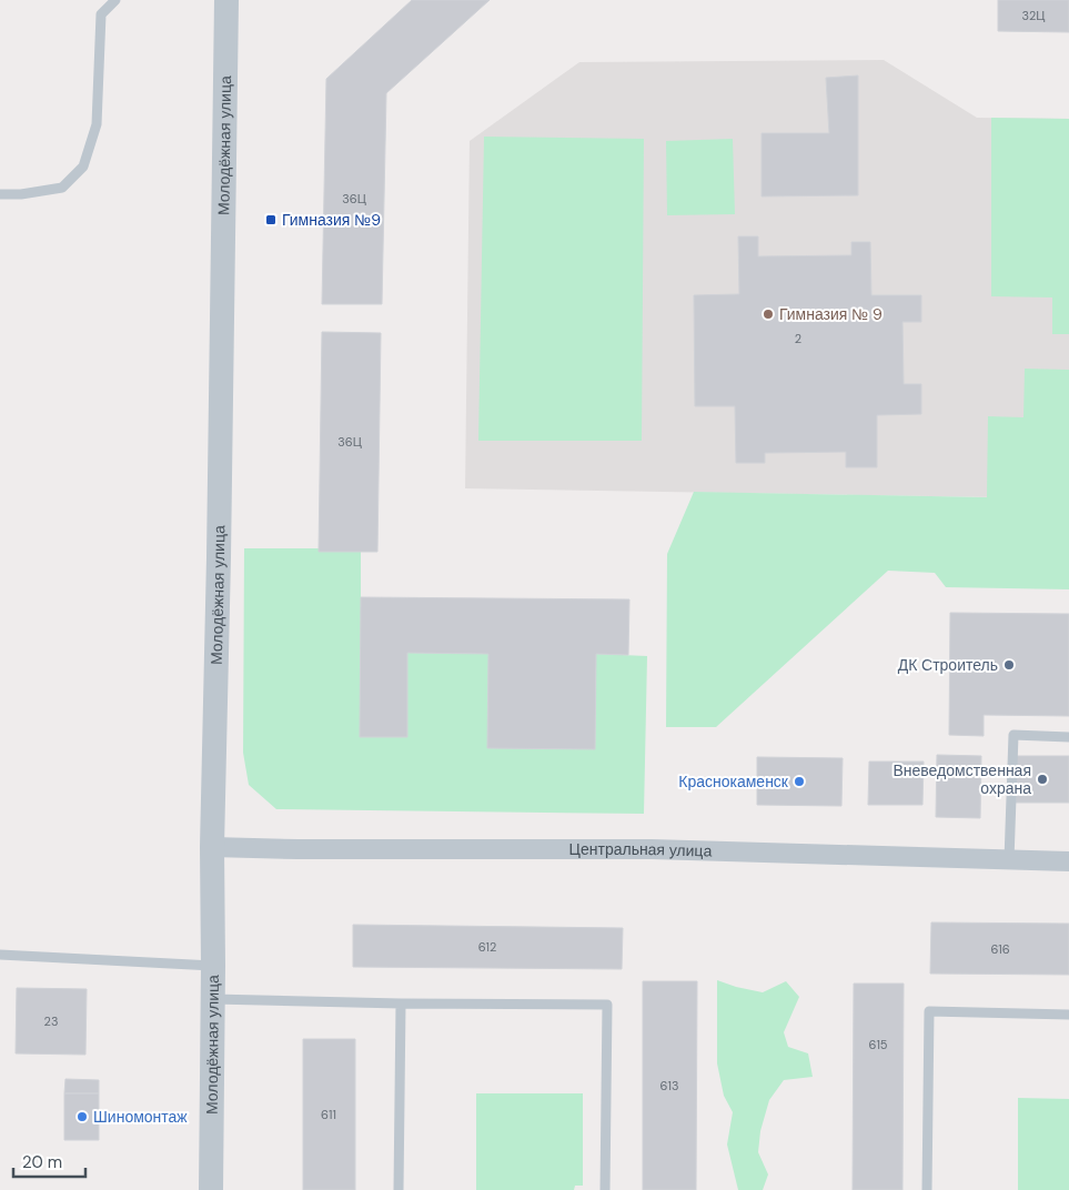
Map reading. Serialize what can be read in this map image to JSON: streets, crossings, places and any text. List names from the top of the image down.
{
  "streets": {
    "street": ["Молодёжная улица", "Центральная улица"]
  },
  "crossings": [
    ["Молодёжная улица", "Центральная улица"]
  ],
  "places": {
    "transit": ["Гимназия №9"],
    "other": [
      "Гимназия № 9",
      "ДК Строитель",
      "Вневедомственная охрана",
      "Краснокаменск",
      "Шиномонтаж"
    ]
  },
  "house_numbers": [
    "32Ц",
    "36Ц",
    "2",
    "36Ц",
    "612",
    "616",
    "23",
    "615",
    "613",
    "611"
  ],
  "scale_bar": "20 m"
}
